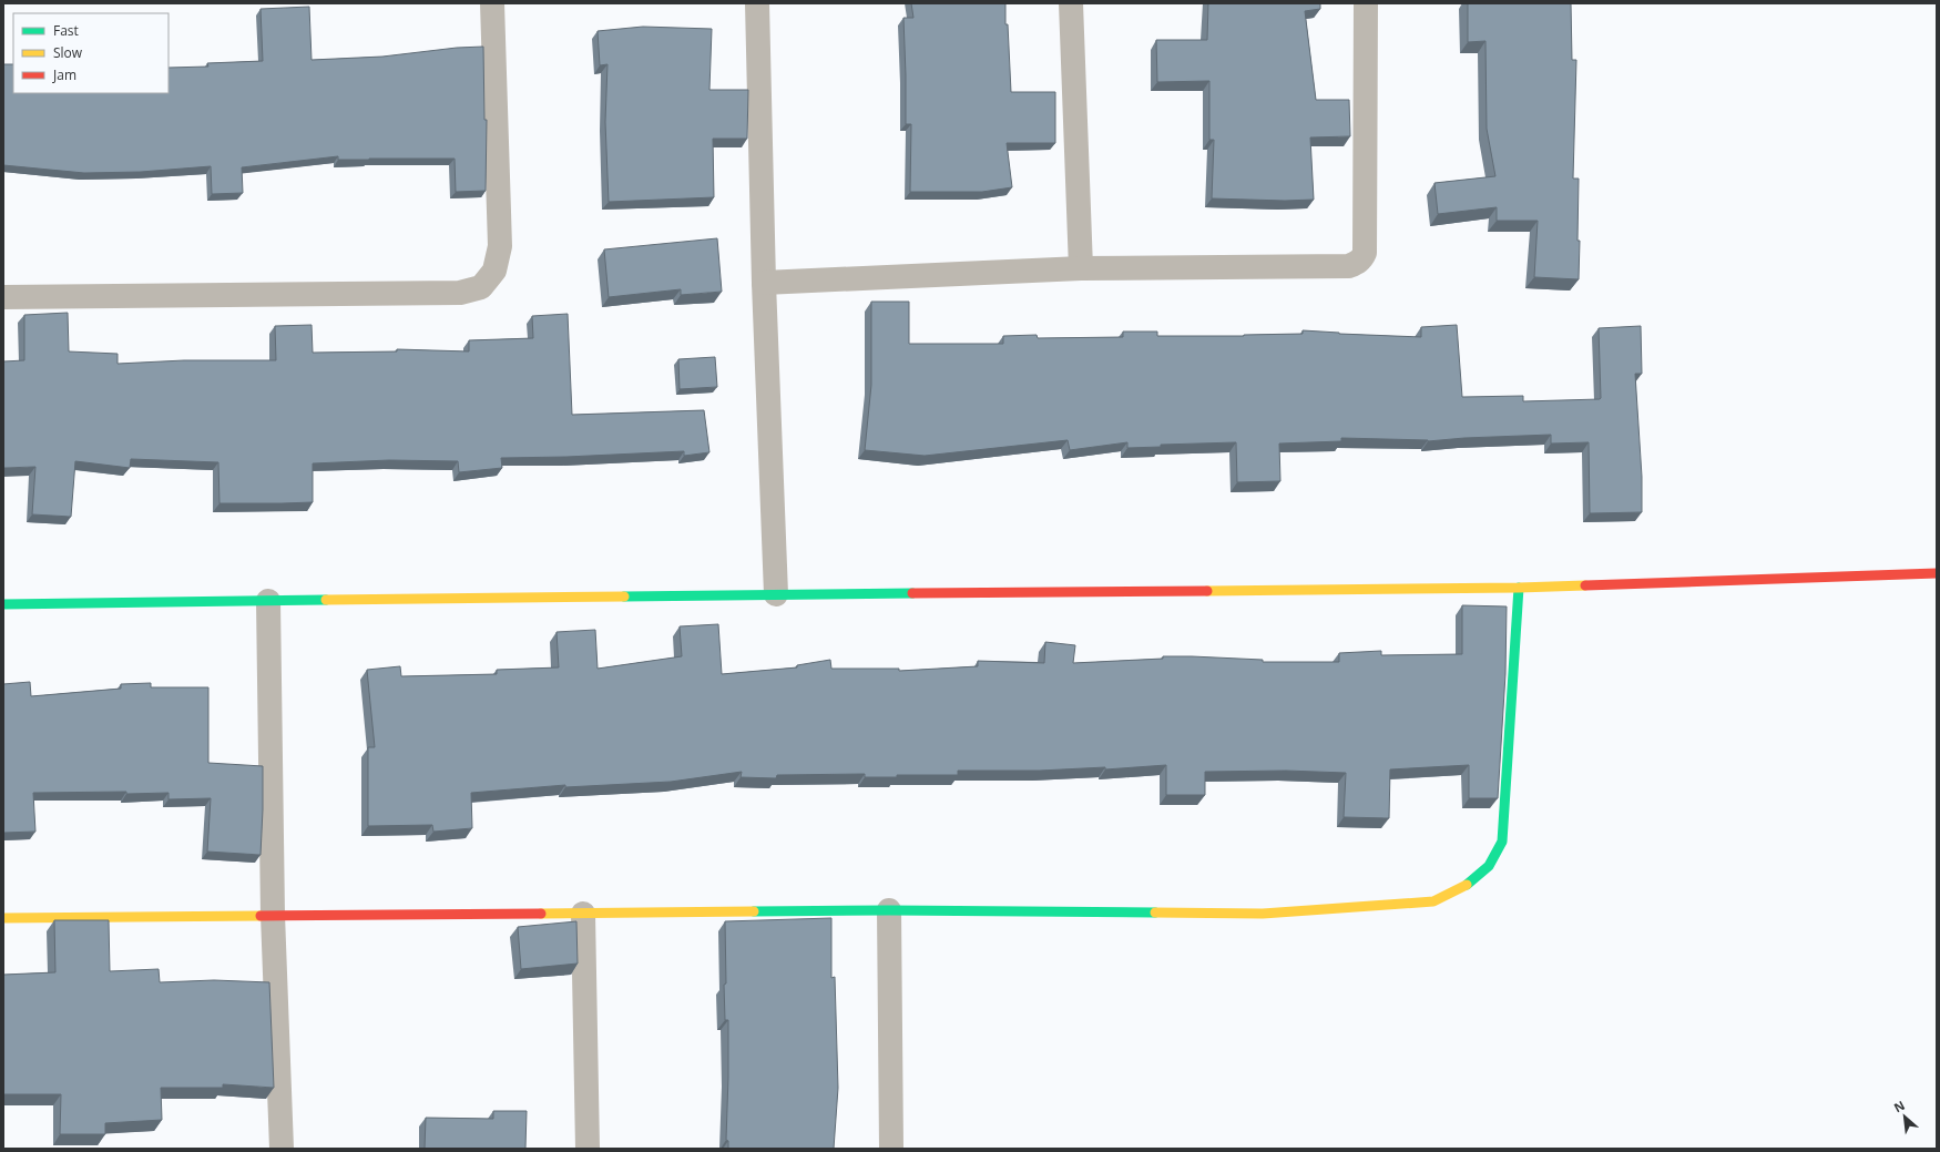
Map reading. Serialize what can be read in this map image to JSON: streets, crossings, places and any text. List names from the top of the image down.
{
  "legend": ["Fast", "Slow", "Jam"],
  "north": "top left"
}
